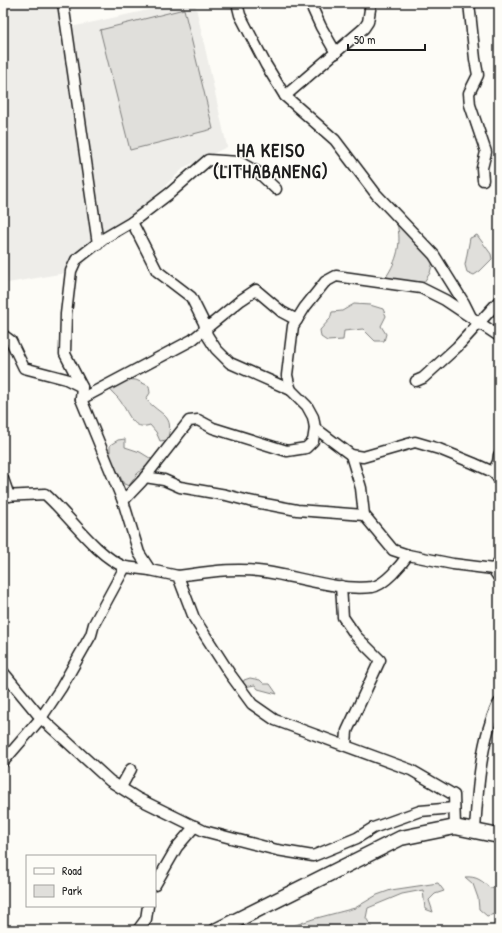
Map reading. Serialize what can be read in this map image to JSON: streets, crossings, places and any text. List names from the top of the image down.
{
  "districts": ["HA KEISO (LITHABANENG)"],
  "legend": ["Road", "Park"],
  "scale_bar": "50 m"
}
